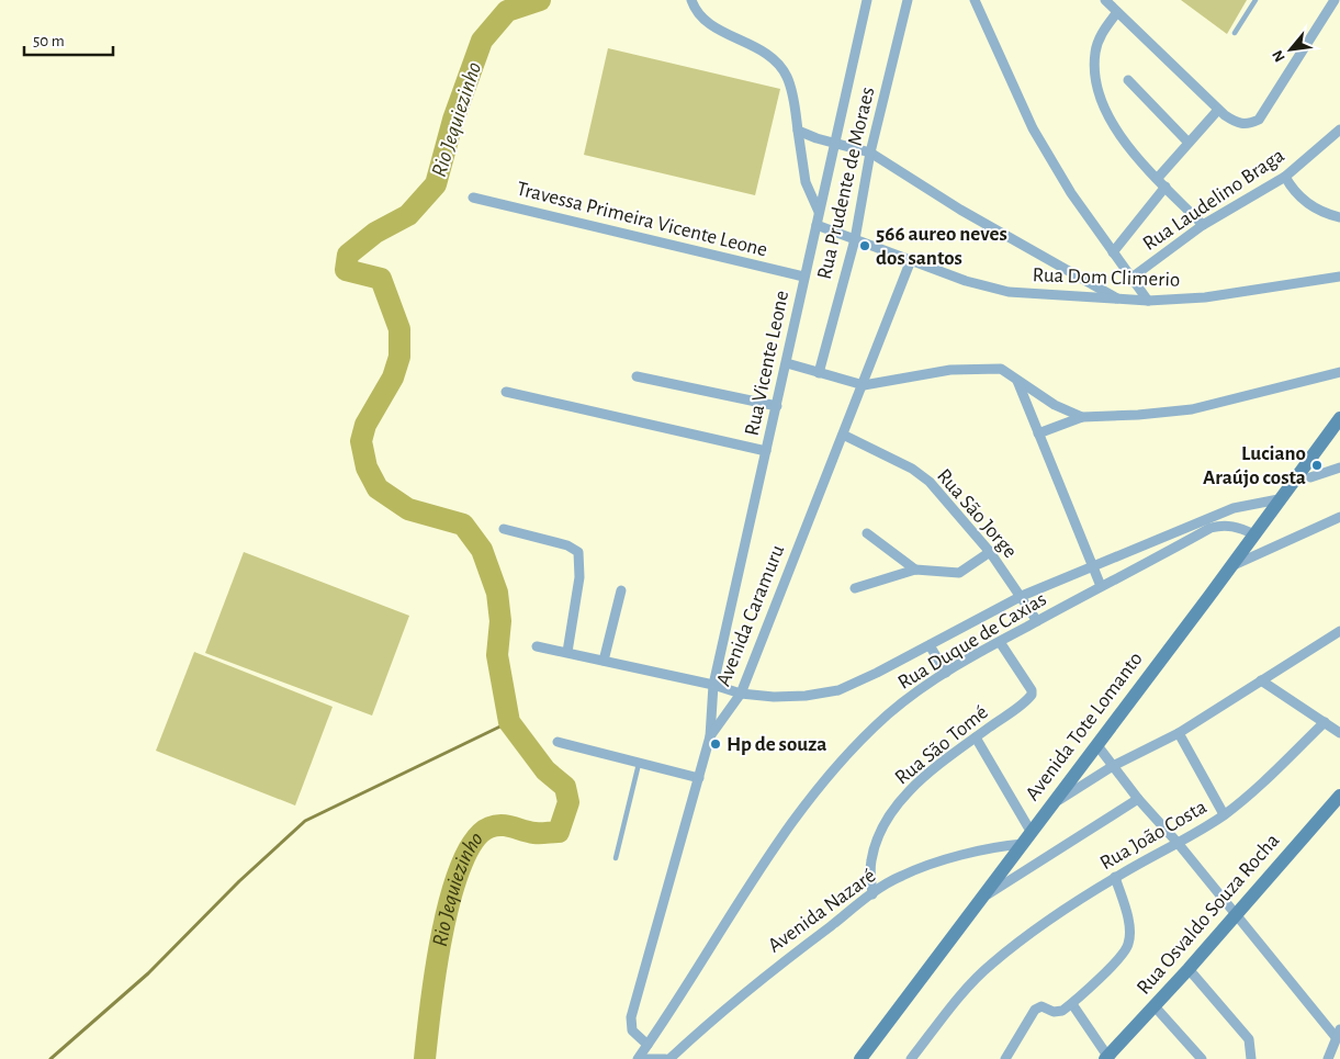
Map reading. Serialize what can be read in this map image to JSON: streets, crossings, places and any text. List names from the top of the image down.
{
  "streets": {
    "main road": ["Avenida Tote Lomanto", "Rua Osvaldo Souza Rocha"],
    "street": [
      "Rua Prudente de Moraes",
      "Rua Laudelino Braga",
      "Travessa Primeira Vicente Leone",
      "Rua Dom Climerio",
      "Rua Vicente Leone",
      "Rua São Jorge",
      "Avenida Caramuru",
      "Rua Duque de Caxias",
      "Rua São Tomé",
      "Rua João Costa",
      "Avenida Nazaré"
    ]
  },
  "crossings": [
    ["Rua Prudente de Moraes", "Rua Dom Climerio"],
    ["Travessa Primeira Vicente Leone", "Rua Vicente Leone"],
    ["Rua Dom Climerio", "Rua Vicente Leone"],
    ["Rua Dom Climerio", "Avenida Caramuru"],
    ["Rua Vicente Leone", "Avenida Caramuru"],
    ["Rua Vicente Leone", "Rua Duque de Caxias"],
    ["Rua São Jorge", "Avenida Caramuru"],
    ["Rua São Jorge", "Rua Duque de Caxias"],
    ["Avenida Caramuru", "Rua Duque de Caxias"],
    ["Rua Duque de Caxias", "Avenida Tote Lomanto"],
    ["Rua Duque de Caxias", "Rua São Tomé"],
    ["Avenida Tote Lomanto", "Avenida Nazaré"],
    ["Rua São Tomé", "Avenida Nazaré"]
  ],
  "water": ["Rio Jequiezinho"],
  "places": ["566 aureo neves dos santos", "Luciano Araújo costa", "Hp de souza"],
  "scale_bar": "50 m",
  "north": "bottom left"
}
